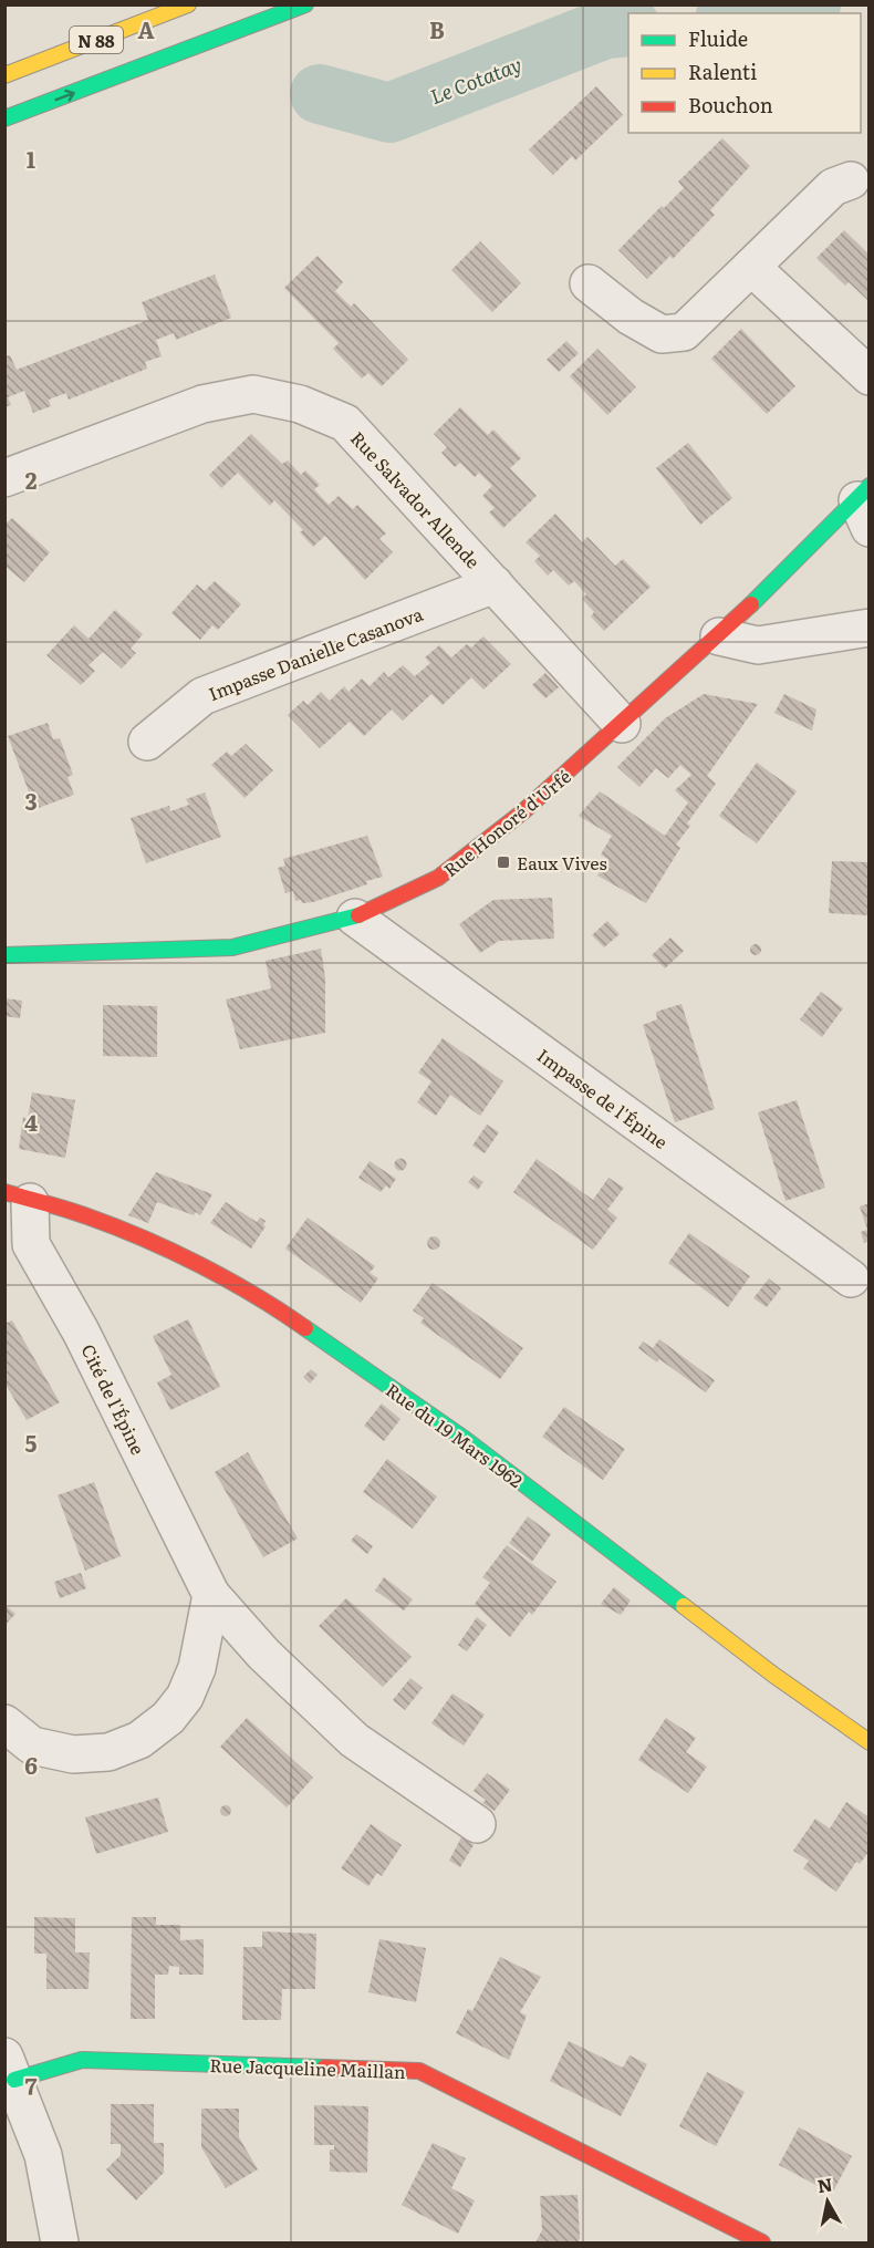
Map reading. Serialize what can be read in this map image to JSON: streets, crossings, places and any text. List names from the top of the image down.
{
  "streets": {
    "main road": [
      "N 88",
      "Rue Honoré d'Urfé",
      "Rue du 19 Mars 1962",
      "Rue Jacqueline Maillan"
    ],
    "street": [
      "Rue Salvador Allende",
      "Impasse Danielle Casanova",
      "Impasse de l'Épine",
      "Cité de l'Épine"
    ]
  },
  "crossings": [
    ["Rue Salvador Allende", "Impasse Danielle Casanova"],
    ["Rue Salvador Allende", "Rue Honoré d'Urfé"],
    ["Rue Honoré d'Urfé", "Impasse de l'Épine"],
    ["Cité de l'Épine", "Rue du 19 Mars 1962"]
  ],
  "water": ["Le Cotatay"],
  "places": {
    "transit": ["Eaux Vives"]
  },
  "legend": ["Fluide", "Ralenti", "Bouchon"],
  "north": "top",
  "grid": {
    "columns": ["A", "B"],
    "rows": [
      "1",
      "2",
      "3",
      "4",
      "5",
      "6",
      "7"
    ]
  }
}
